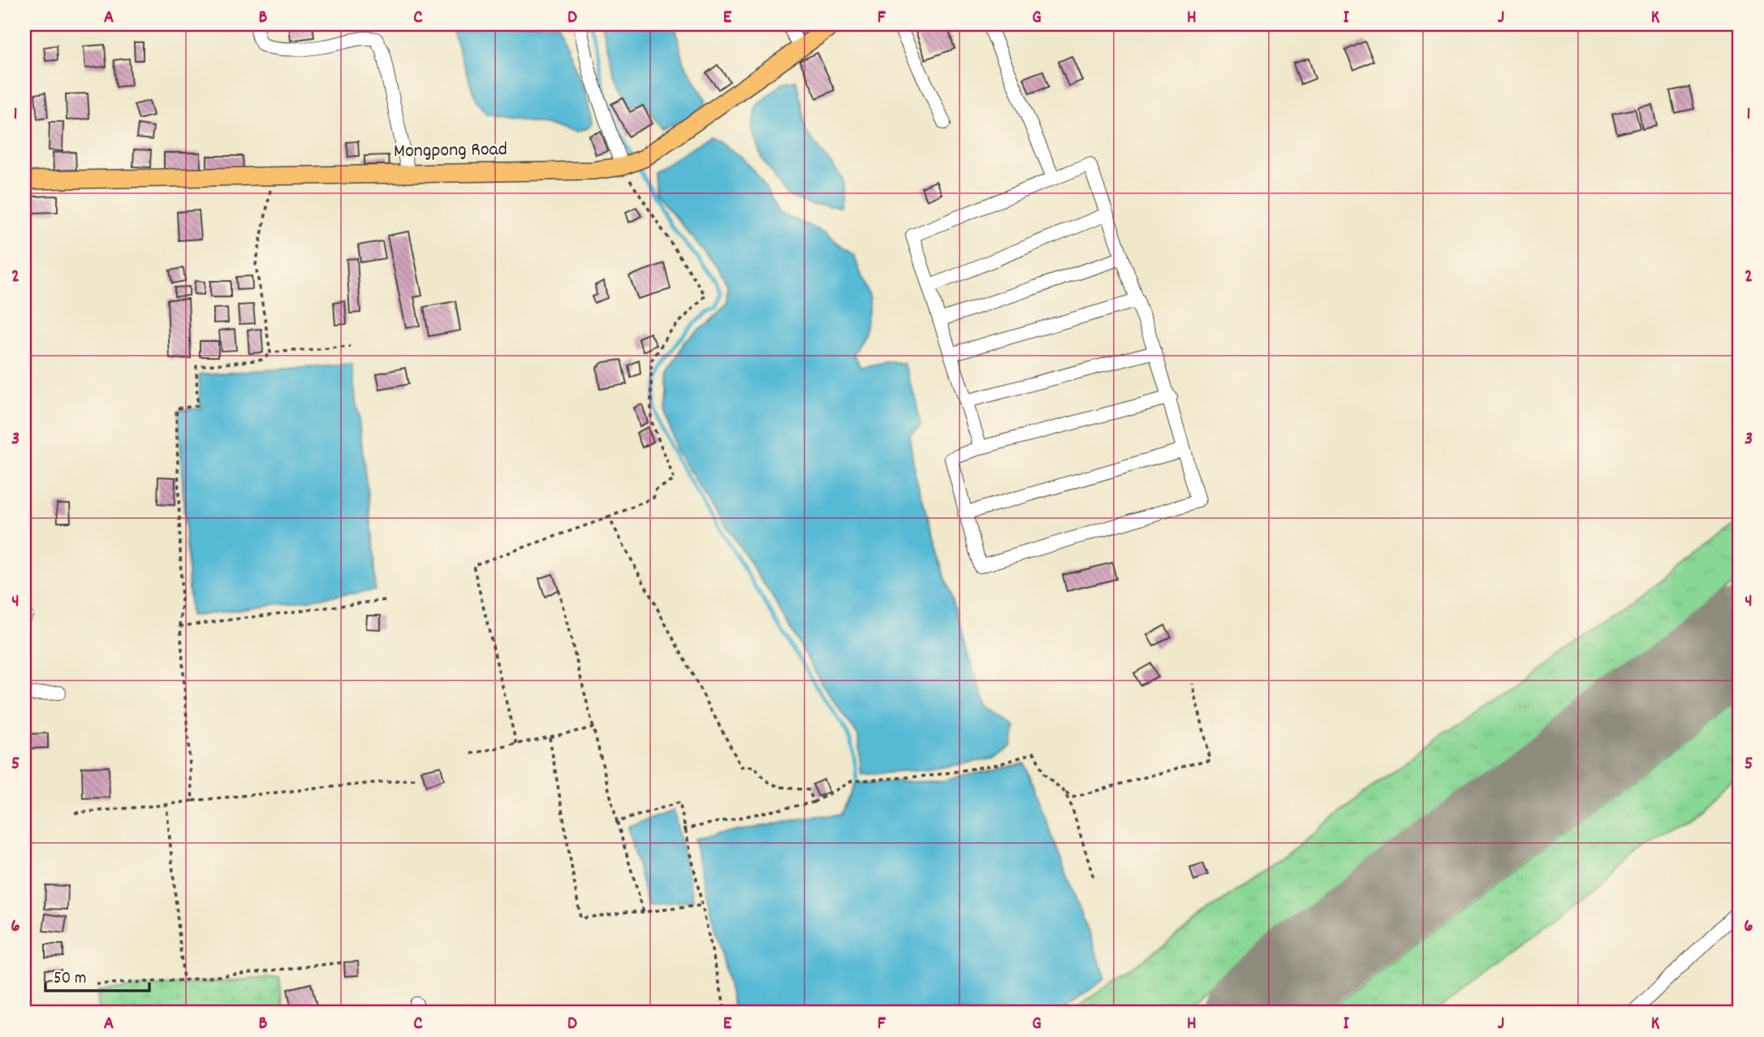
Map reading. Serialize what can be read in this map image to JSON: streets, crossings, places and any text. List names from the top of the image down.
{
  "streets": {
    "main road": ["Mongpong Road"]
  },
  "scale_bar": "50 m",
  "grid": {
    "columns": [
      "A",
      "B",
      "C",
      "D",
      "E",
      "F",
      "G",
      "H",
      "I",
      "J",
      "K"
    ],
    "rows": [
      "1",
      "2",
      "3",
      "4",
      "5",
      "6"
    ]
  }
}
